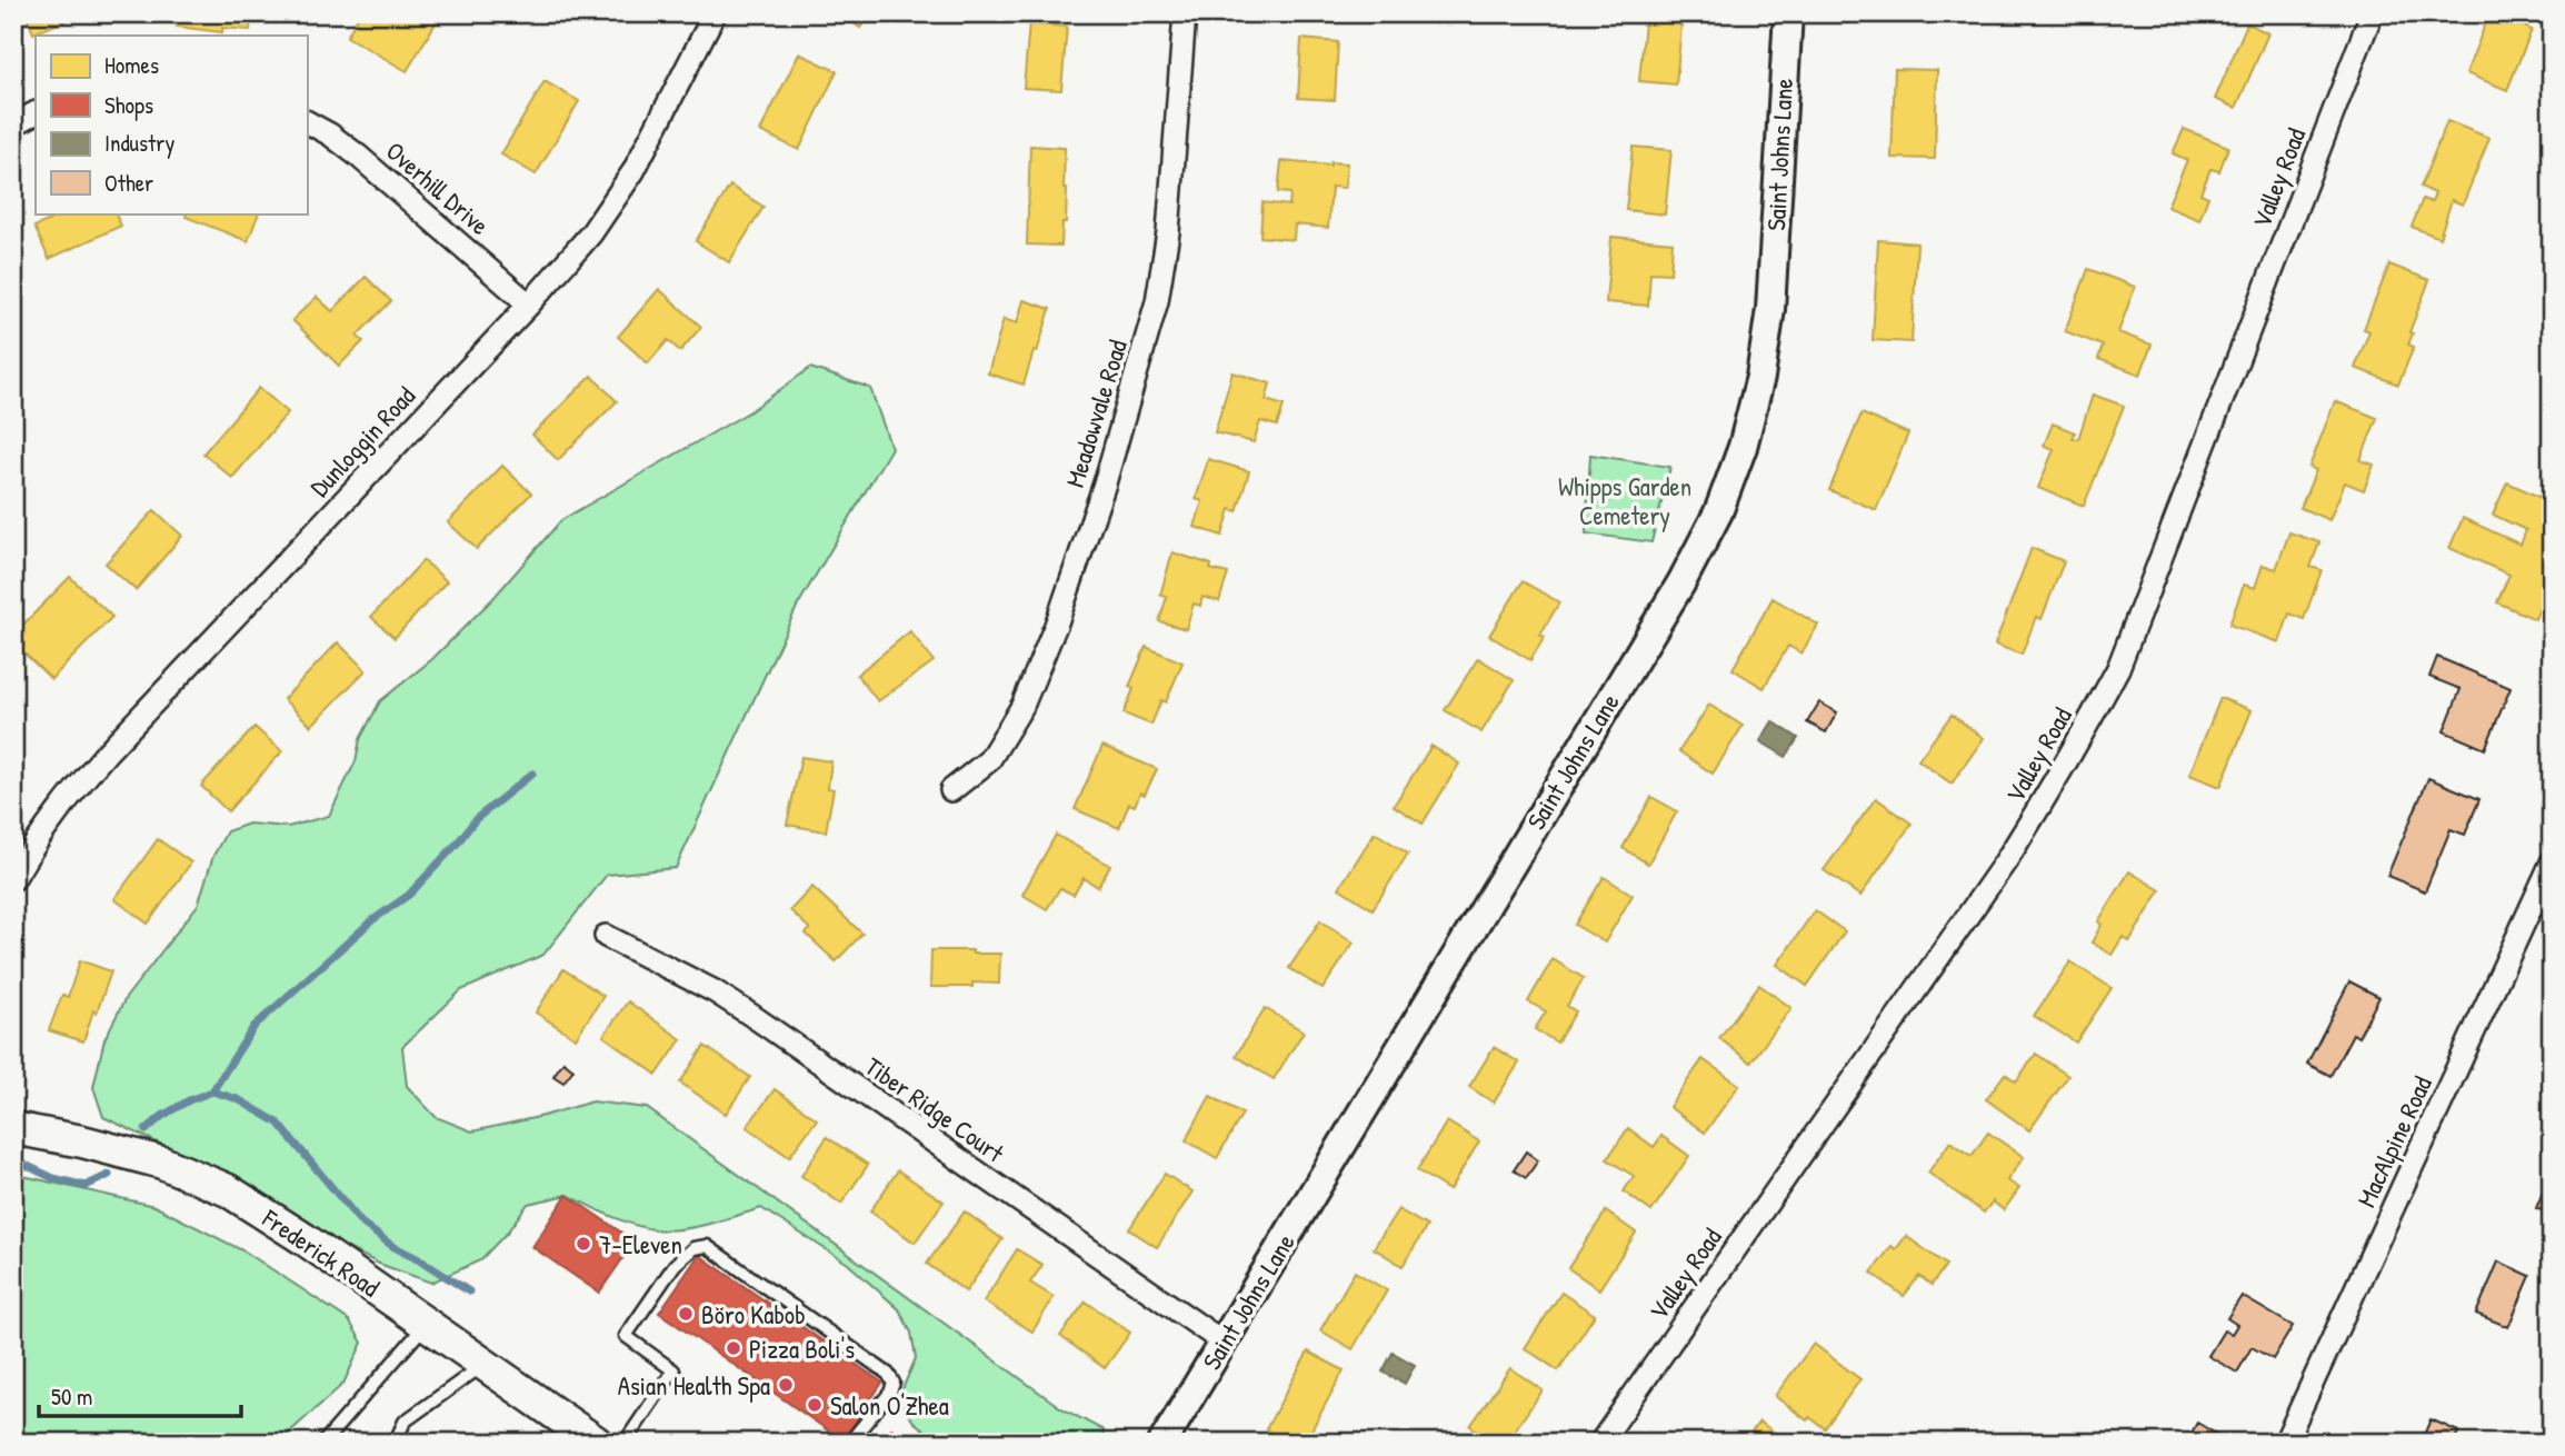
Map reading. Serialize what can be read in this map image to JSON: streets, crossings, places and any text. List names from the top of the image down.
{
  "streets": {
    "main road": ["Frederick Road"],
    "street": [
      "Saint Johns Lane",
      "Valley Road",
      "Overhill Drive",
      "Meadowvale Road",
      "Dunloggin Road",
      "Tiber Ridge Court",
      "MacAlpine Road"
    ]
  },
  "crossings": [
    ["Saint Johns Lane", "Tiber Ridge Court"],
    ["Overhill Drive", "Dunloggin Road"]
  ],
  "parks": ["Whipps Garden Cemetery"],
  "places": [
    "7-Eleven",
    "Böro Kabob",
    "Pizza Boli's",
    "Asian Health Spa",
    "Salon O'Zhea"
  ],
  "legend": [
    "Homes",
    "Shops",
    "Industry",
    "Other"
  ],
  "scale_bar": "50 m"
}
